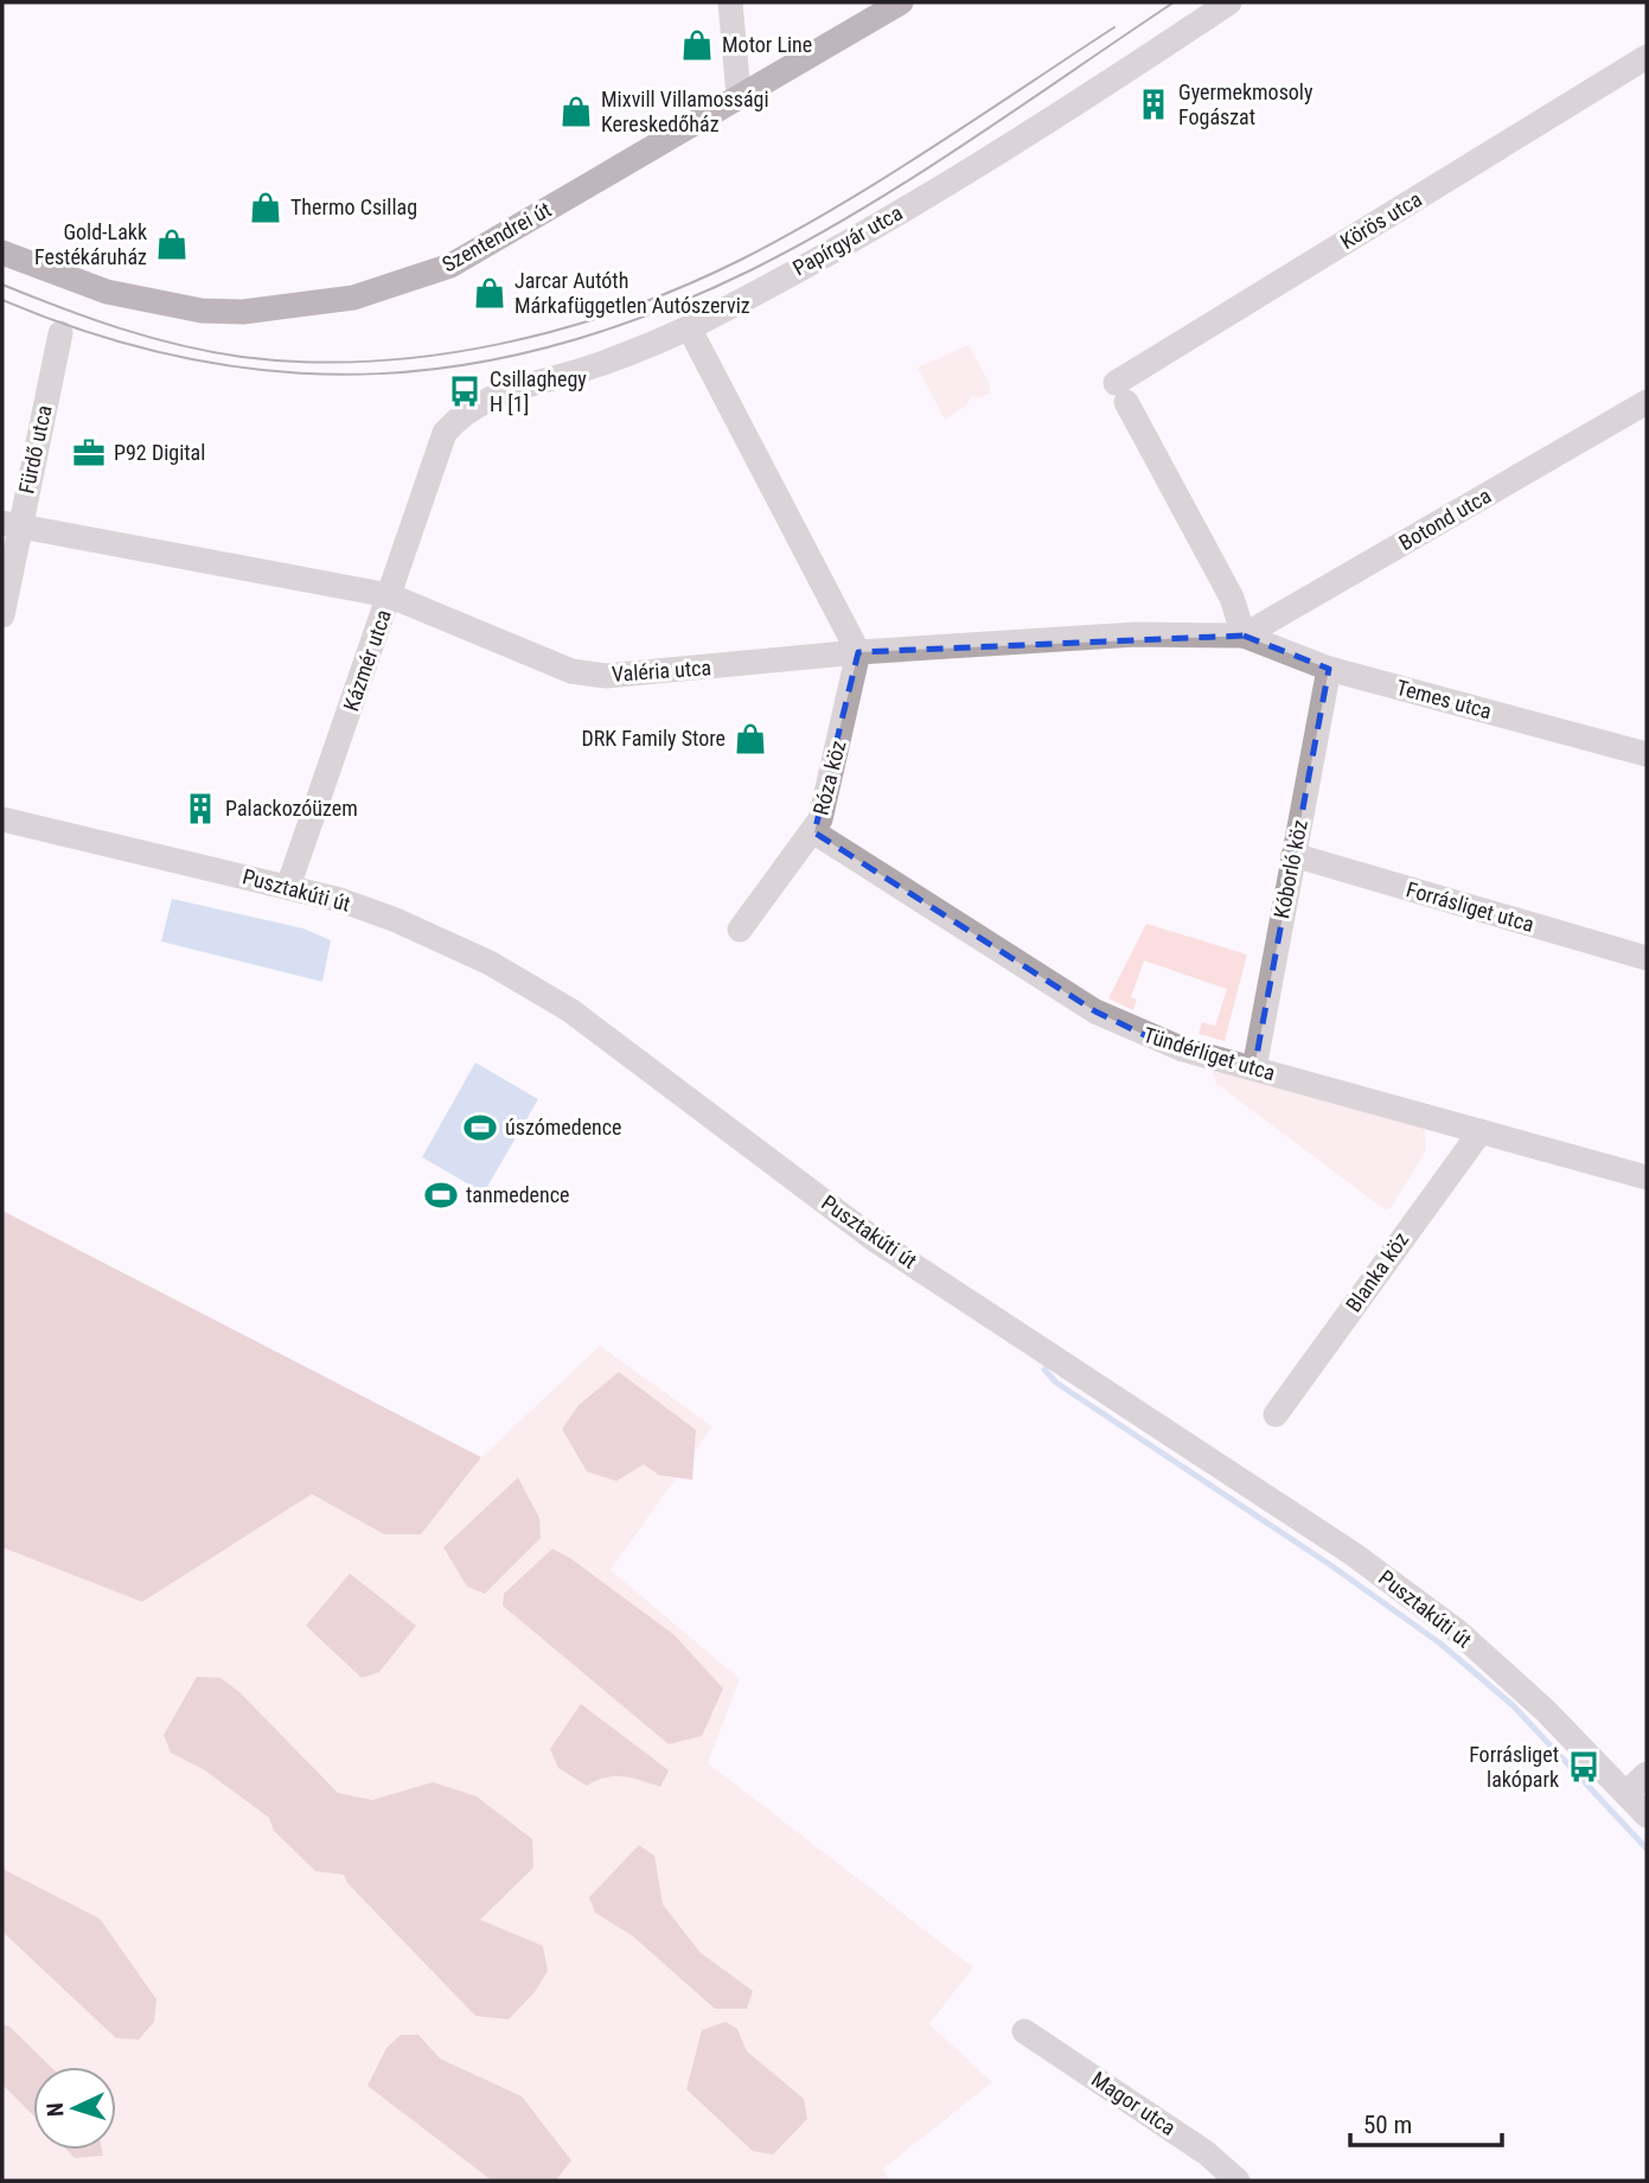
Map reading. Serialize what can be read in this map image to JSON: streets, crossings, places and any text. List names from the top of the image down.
{
  "streets": {
    "main road": ["Szentendrei út"],
    "street": [
      "Körös utca",
      "Papírgyár utca",
      "Fürdő utca",
      "Botond utca",
      "Kázmér utca",
      "Valéria utca",
      "Temes utca",
      "Róza köz",
      "Kóborló köz",
      "Pusztakúti út",
      "Forrásliget utca",
      "Tündérliget utca",
      "Blanka köz",
      "Magor utca"
    ]
  },
  "crossings": [
    ["Körös utca", "Botond utca"],
    ["Körös utca", "Valéria utca"],
    ["Körös utca", "Temes utca"],
    ["Papírgyár utca", "Kázmér utca"],
    ["Fürdő utca", "Valéria utca"],
    ["Botond utca", "Valéria utca"],
    ["Botond utca", "Temes utca"],
    ["Kázmér utca", "Valéria utca"],
    ["Kázmér utca", "Pusztakúti út"],
    ["Valéria utca", "Temes utca"],
    ["Valéria utca", "Róza köz"],
    ["Temes utca", "Kóborló köz"],
    ["Róza köz", "Tündérliget utca"],
    ["Kóborló köz", "Forrásliget utca"],
    ["Kóborló köz", "Tündérliget utca"],
    ["Tündérliget utca", "Blanka köz"]
  ],
  "places": {
    "shop": [
      "Motor Line",
      "Mixvill Villamossági Kereskedőház",
      "Thermo Csillag",
      "Gold-Lakk Festékáruház",
      "Jarcar Autóth Márkafüggetlen Autószerviz",
      "DRK Family Store"
    ],
    "building": ["Gyermekmosoly Fogászat", "Palackozóüzem"],
    "bus stop": ["Csillaghegy H [1]", "Forrásliget lakópark"],
    "office": ["P92 Digital"],
    "sports": ["úszómedence", "tanmedence"]
  },
  "scale_bar": "50 m",
  "north": "left"
}
